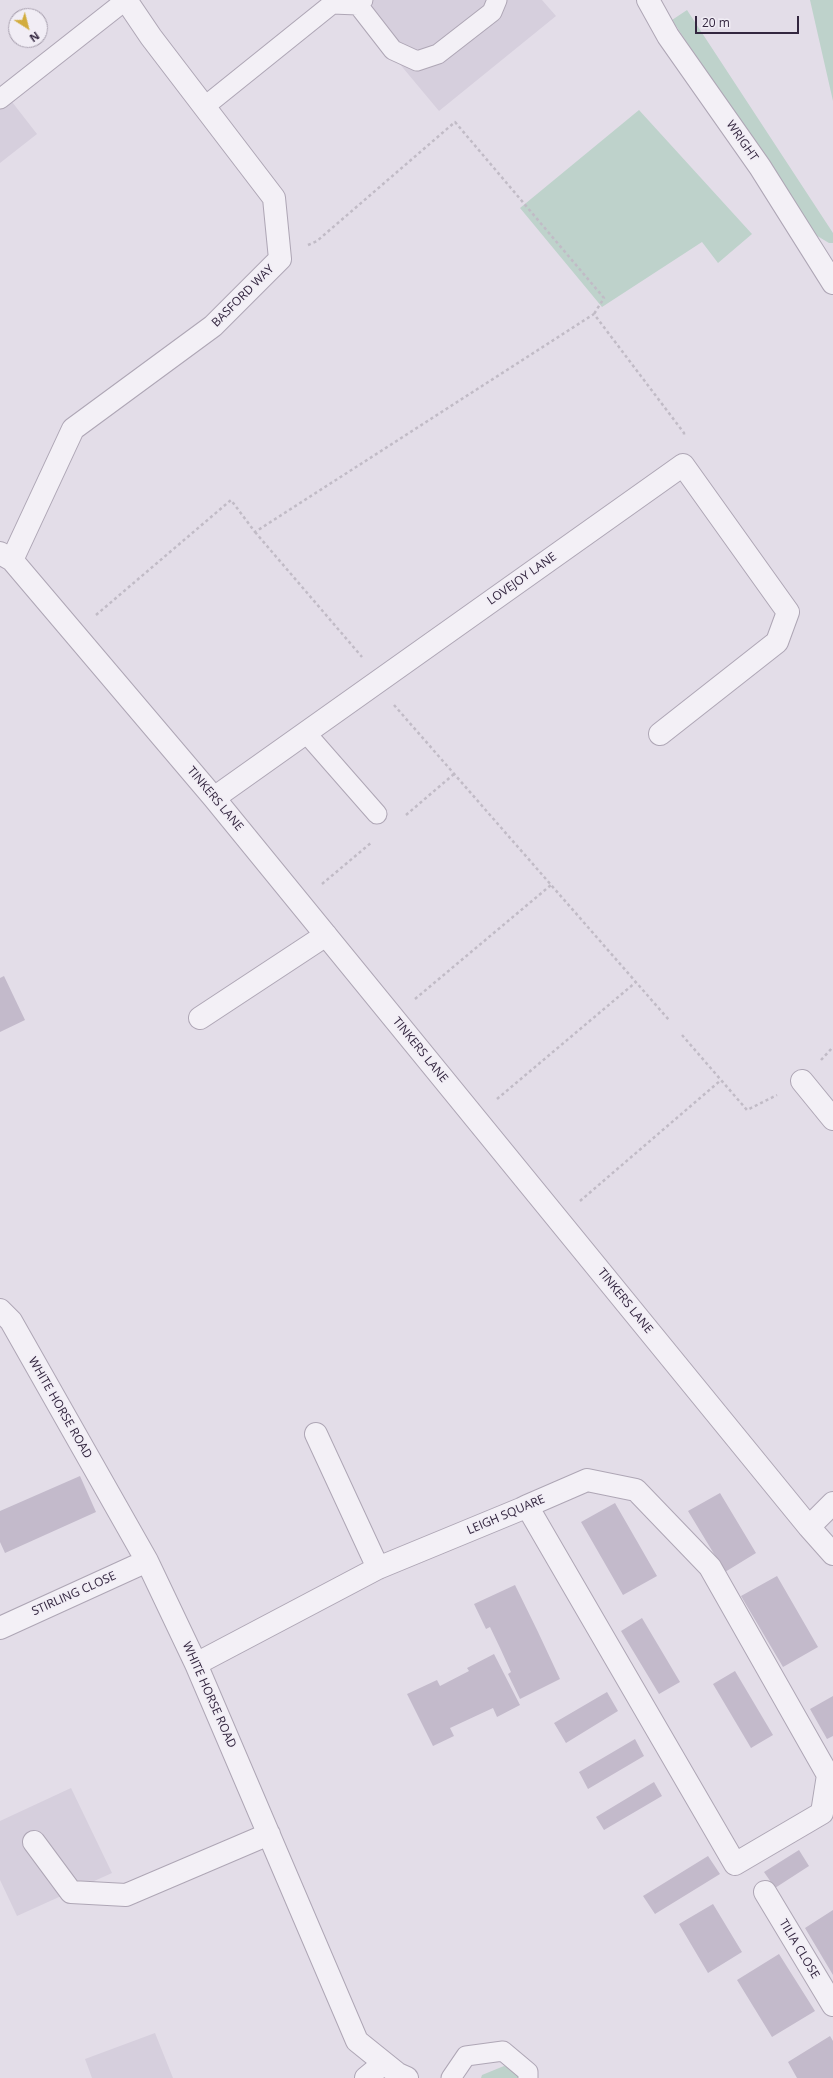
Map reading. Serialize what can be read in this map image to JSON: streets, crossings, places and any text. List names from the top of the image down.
{
  "streets": {
    "street": [
      "WRIGHT",
      "BASFORD WAY",
      "LOVEJOY LANE",
      "TINKERS LANE",
      "WHITE HORSE ROAD",
      "LEIGH SQUARE",
      "STIRLING CLOSE",
      "TILIA CLOSE"
    ]
  },
  "crossings": [
    ["BASFORD WAY", "TINKERS LANE"],
    ["LOVEJOY LANE", "TINKERS LANE"],
    ["WHITE HORSE ROAD", "LEIGH SQUARE"],
    ["WHITE HORSE ROAD", "STIRLING CLOSE"]
  ],
  "scale_bar": "20 m",
  "north": "bottom right"
}
